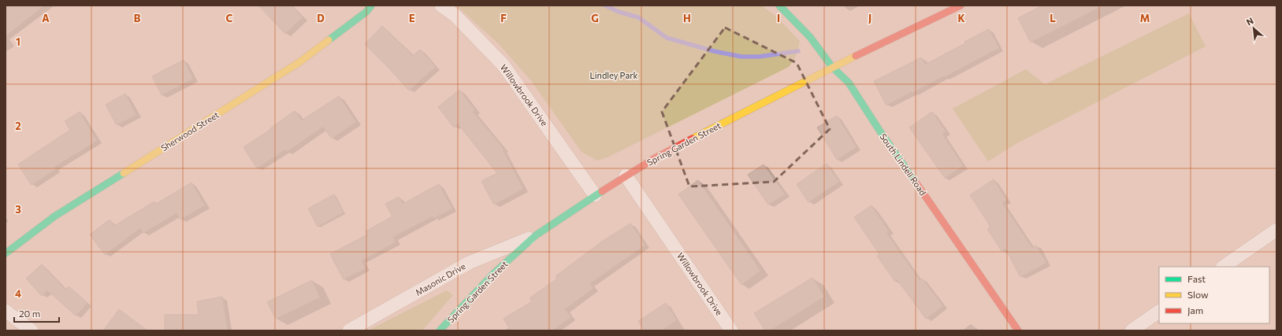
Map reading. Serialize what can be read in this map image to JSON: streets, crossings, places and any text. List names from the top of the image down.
{
  "streets": {
    "street": [
      "Willowbrook Drive",
      "Sherwood Street",
      "Spring Garden Street",
      "South Lindell Road",
      "Masonic Drive"
    ]
  },
  "crossings": [
    ["Willowbrook Drive", "Spring Garden Street"],
    ["Spring Garden Street", "South Lindell Road"],
    ["Spring Garden Street", "Masonic Drive"]
  ],
  "parks": ["Lindley Park"],
  "legend": ["Fast", "Slow", "Jam"],
  "scale_bar": "20 m",
  "north": "top left",
  "grid": {
    "columns": [
      "A",
      "B",
      "C",
      "D",
      "E",
      "F",
      "G",
      "H",
      "I",
      "J",
      "K",
      "L",
      "M"
    ],
    "rows": [
      "1",
      "2",
      "3",
      "4"
    ]
  }
}
